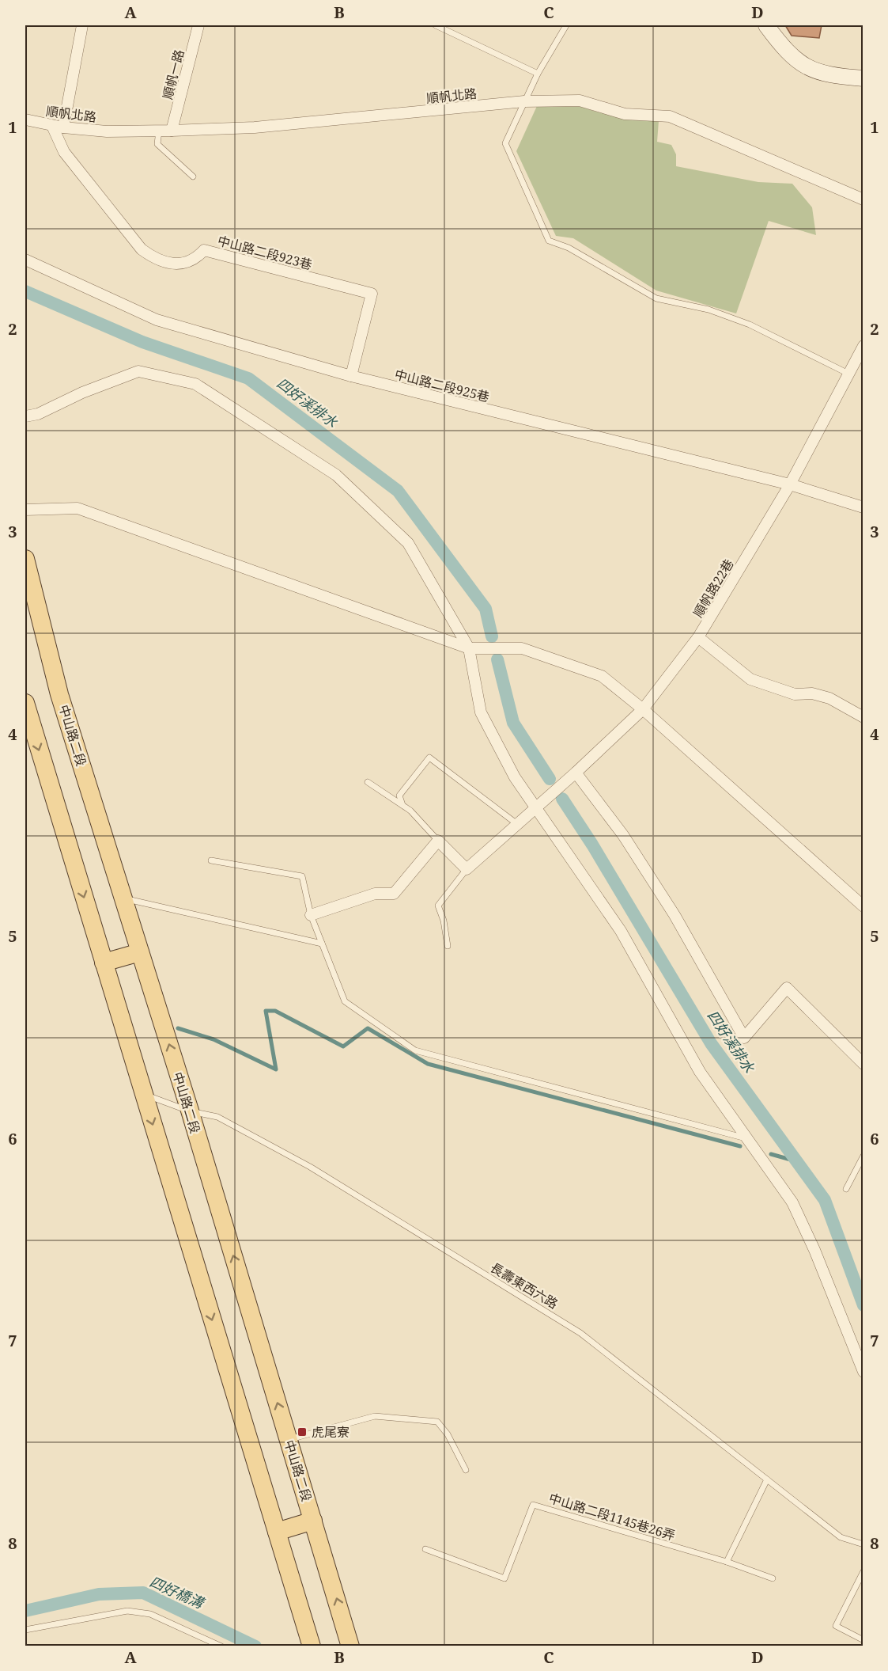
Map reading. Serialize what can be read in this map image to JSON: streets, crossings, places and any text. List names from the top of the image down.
{
  "streets": {
    "main road": ["中山路二段"],
    "street": [
      "順帆一路",
      "順帆北路",
      "中山路二段923巷",
      "中山路二段925巷",
      "順帆路22巷"
    ],
    "lane": ["長壽東西六路", "中山路二段1145巷26弄"]
  },
  "crossings": [
    ["順帆一路", "順帆北路"],
    ["順帆北路", "中山路二段923巷"],
    ["中山路二段923巷", "中山路二段925巷"],
    ["中山路二段925巷", "順帆路22巷"],
    ["中山路二段", "長壽東西六路"]
  ],
  "water": ["四好溪排水", "四好橋溝"],
  "places": {
    "transit": ["虎尾寮"]
  },
  "grid": {
    "columns": [
      "A",
      "B",
      "C",
      "D"
    ],
    "rows": [
      "1",
      "2",
      "3",
      "4",
      "5",
      "6",
      "7",
      "8"
    ]
  }
}
